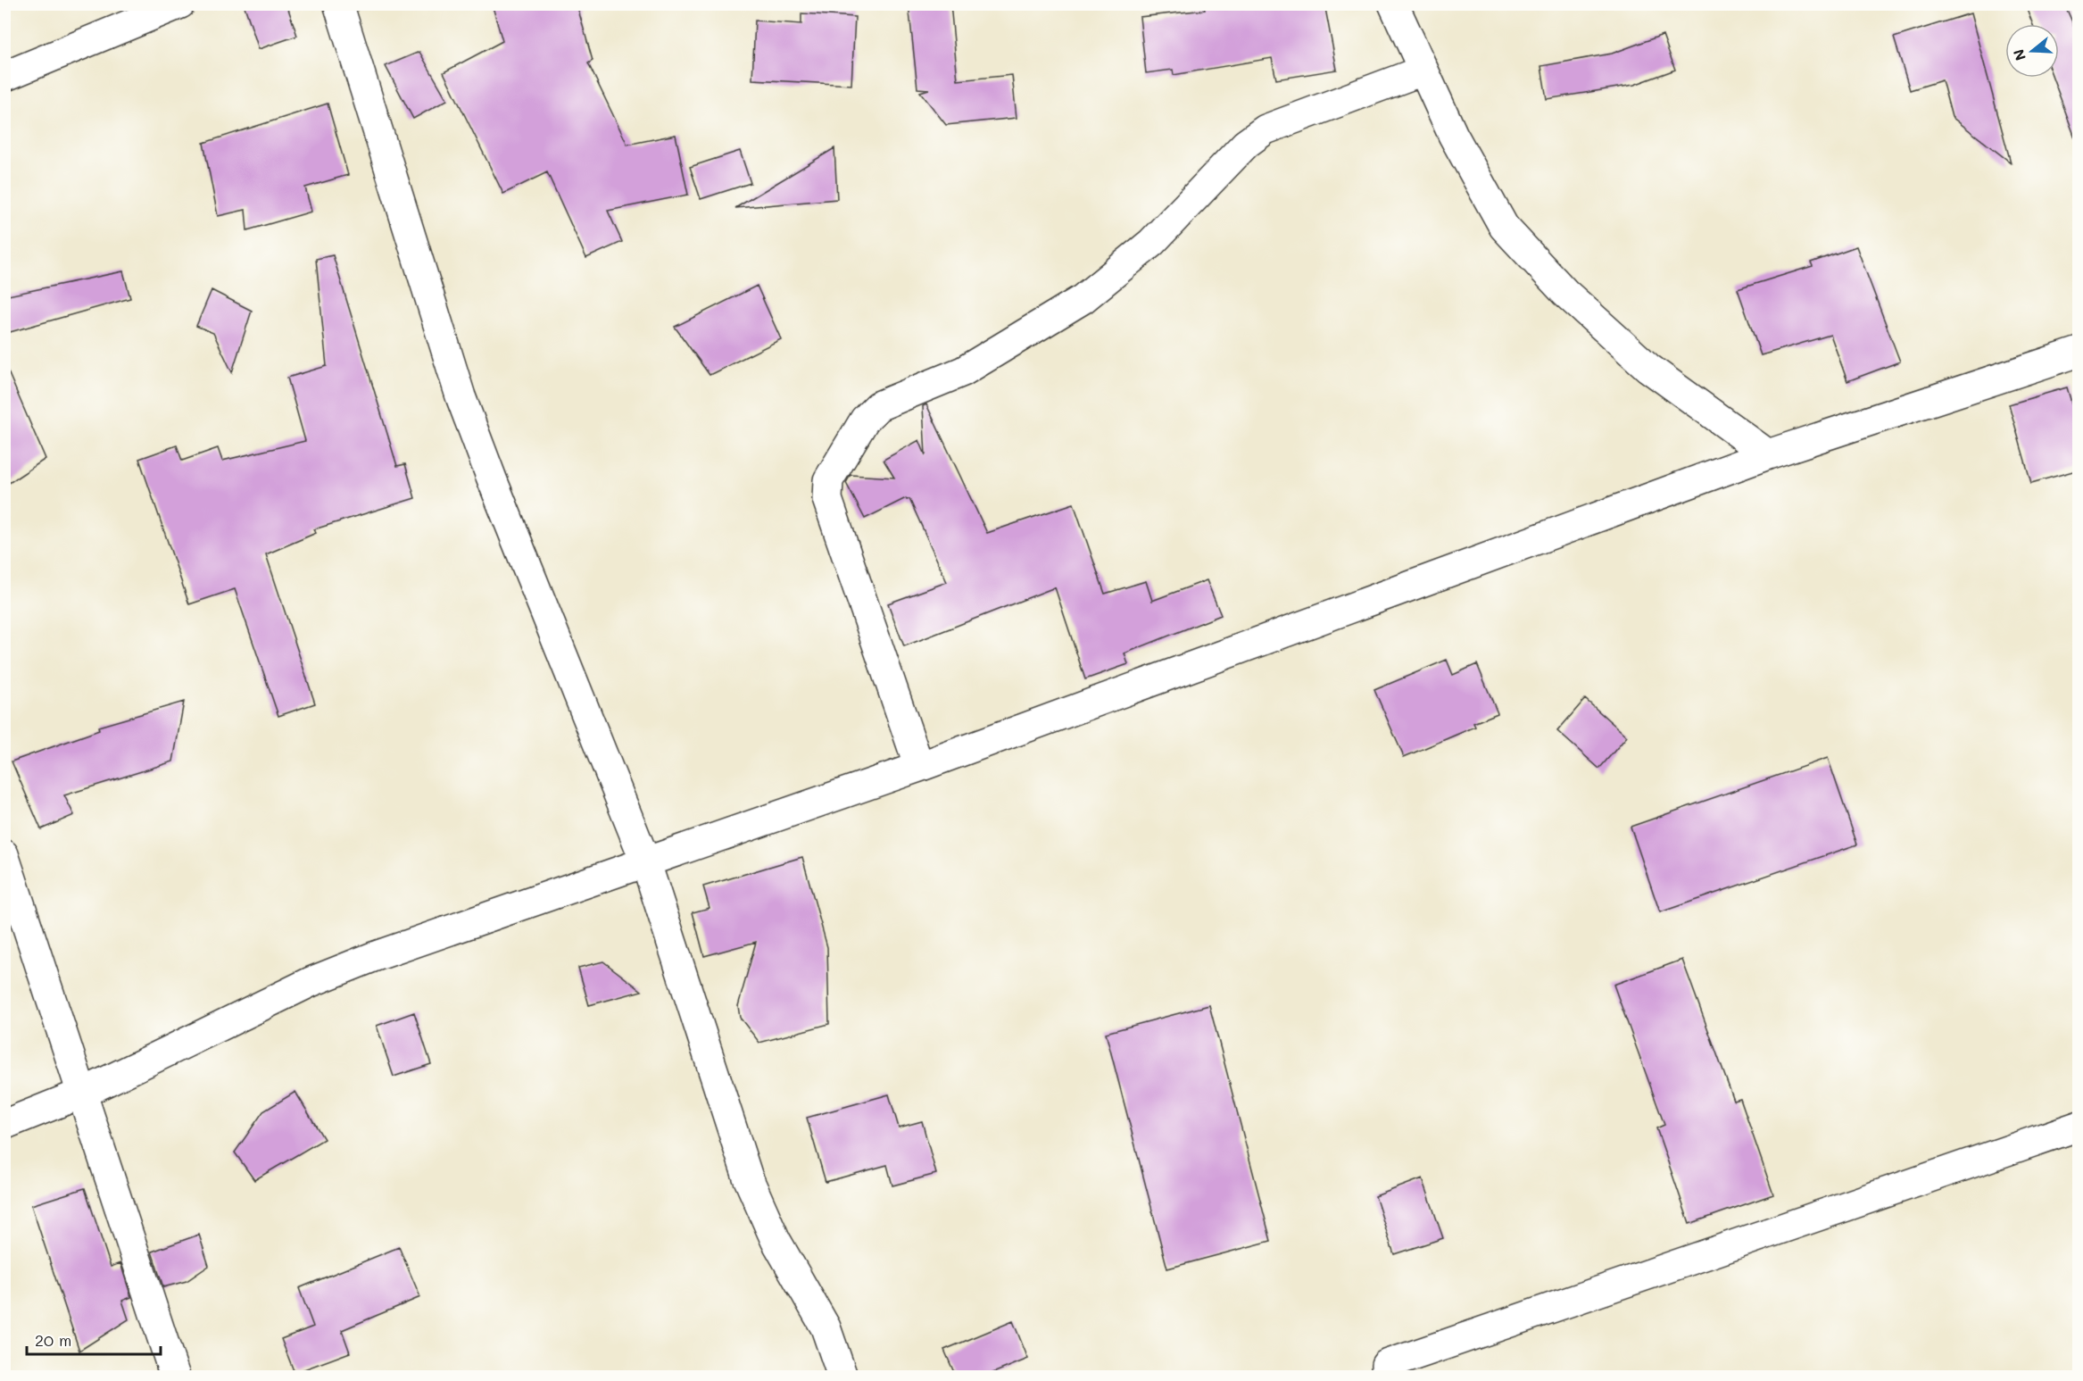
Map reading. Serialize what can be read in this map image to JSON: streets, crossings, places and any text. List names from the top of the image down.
{
  "scale_bar": "20 m",
  "north": "left"
}
